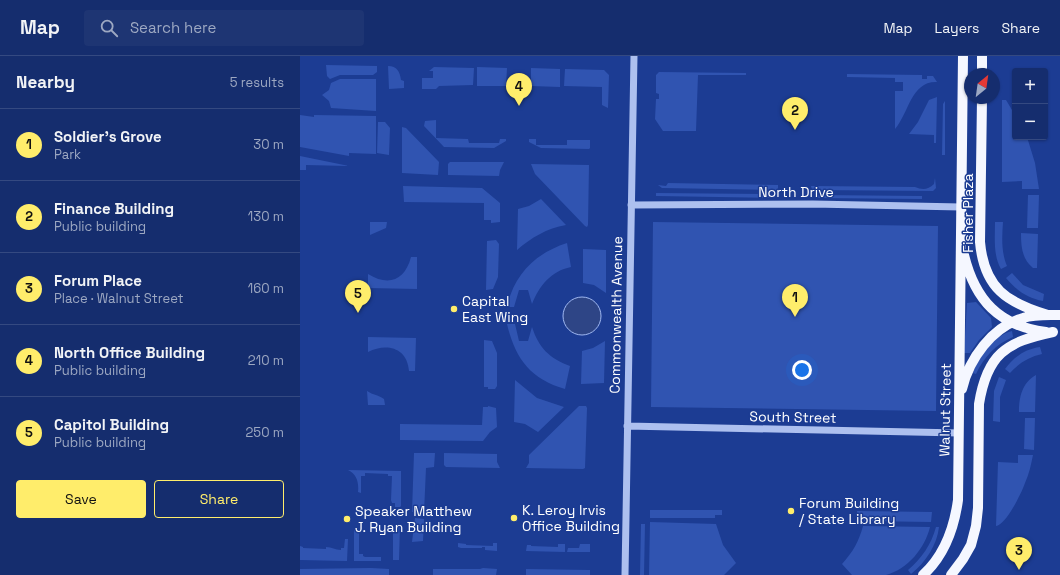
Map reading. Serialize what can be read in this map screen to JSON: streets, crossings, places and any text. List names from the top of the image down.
{
  "streets": {
    "main road": ["Fisher Plaza", "Walnut Street"],
    "street": ["North Drive", "Commonwealth Avenue", "South Street"]
  },
  "crossings": [
    ["North Drive", "Fisher Plaza"],
    ["North Drive", "Commonwealth Avenue"],
    ["Fisher Plaza", "Walnut Street"],
    ["Commonwealth Avenue", "South Street"],
    ["Walnut Street", "South Street"]
  ],
  "places": [
    "Capital East Wing",
    "Forum Building / State Library",
    "K. Leroy Irvis Office Building",
    "Speaker Matthew J. Ryan Building"
  ],
  "north": "top right",
  "page": {
    "header": "Map",
    "search": "Search here",
    "nav": ["Map", "Layers", "Share"],
    "heading": ["Nearby", "5 results"],
    "map_buttons": ["+", "−"],
    "pins": [
      "4",
      "2",
      "5",
      "1",
      "3"
    ],
    "list": [
      {
        "mark": "1",
        "name": "Soldier's Grove",
        "note": "Park",
        "value": "30 m"
      },
      {
        "mark": "2",
        "name": "Finance Building",
        "note": "Public building",
        "value": "130 m"
      },
      {
        "mark": "3",
        "name": "Forum Place",
        "note": "Place · Walnut Street",
        "value": "160 m"
      },
      {
        "mark": "4",
        "name": "North Office Building",
        "note": "Public building",
        "value": "210 m"
      },
      {
        "mark": "5",
        "name": "Capitol Building",
        "note": "Public building",
        "value": "250 m"
      }
    ],
    "buttons": ["Save", "Share"]
  }
}
